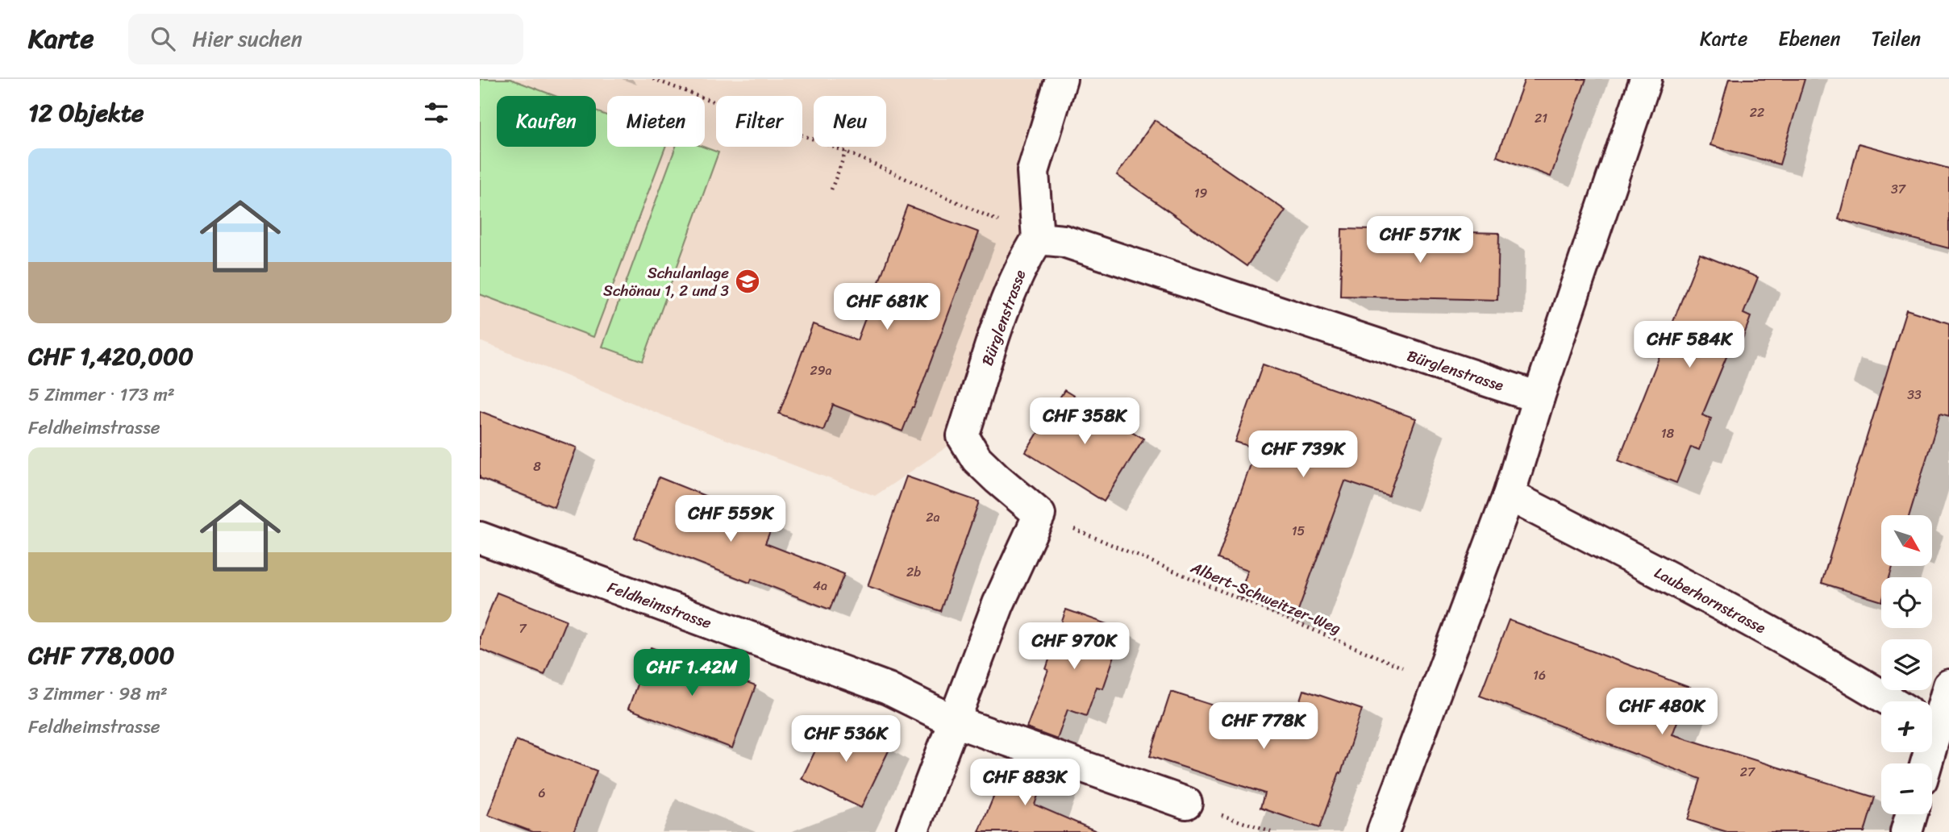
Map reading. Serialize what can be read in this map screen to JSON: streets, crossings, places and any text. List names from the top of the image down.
{
  "streets": {
    "street": ["Bürglenstrasse", "Lauberhornstrasse", "Feldheimstrasse"],
    "path": ["Albert-Schweitzer-Weg"]
  },
  "crossings": [
    ["Bürglenstrasse", "Albert-Schweitzer-Weg"]
  ],
  "places": {
    "school or university": ["Schulanlage Schönau 1, 2 und 3"]
  },
  "house_numbers": [
    "22",
    "21",
    "37",
    "19",
    "29a",
    "33",
    "18",
    "8",
    "2a",
    "15",
    "2b",
    "4a",
    "7",
    "16",
    "27",
    "6"
  ],
  "north": "bottom right",
  "page": {
    "header": "Karte",
    "search": "Hier suchen",
    "nav": ["Karte", "Ebenen", "Teilen"],
    "heading": "12 Objekte",
    "chip": [
      "Kaufen",
      "Mieten",
      "Filter",
      "Neu"
    ],
    "list": [
      {
        "name": "CHF 1,420,000",
        "note": "5 Zimmer · 173 m² · Feldheimstrasse"
      },
      {
        "name": "CHF 778,000",
        "note": "3 Zimmer · 98 m² · Feldheimstrasse"
      }
    ],
    "price": [
      "CHF 571K",
      "CHF 681K",
      "CHF 584K",
      "CHF 358K",
      "CHF 739K",
      "CHF 559K",
      "CHF 970K",
      "CHF 1.42M",
      "CHF 480K",
      "CHF 778K",
      "CHF 536K",
      "CHF 883K"
    ],
    "map_buttons": ["+", "−"]
  }
}
